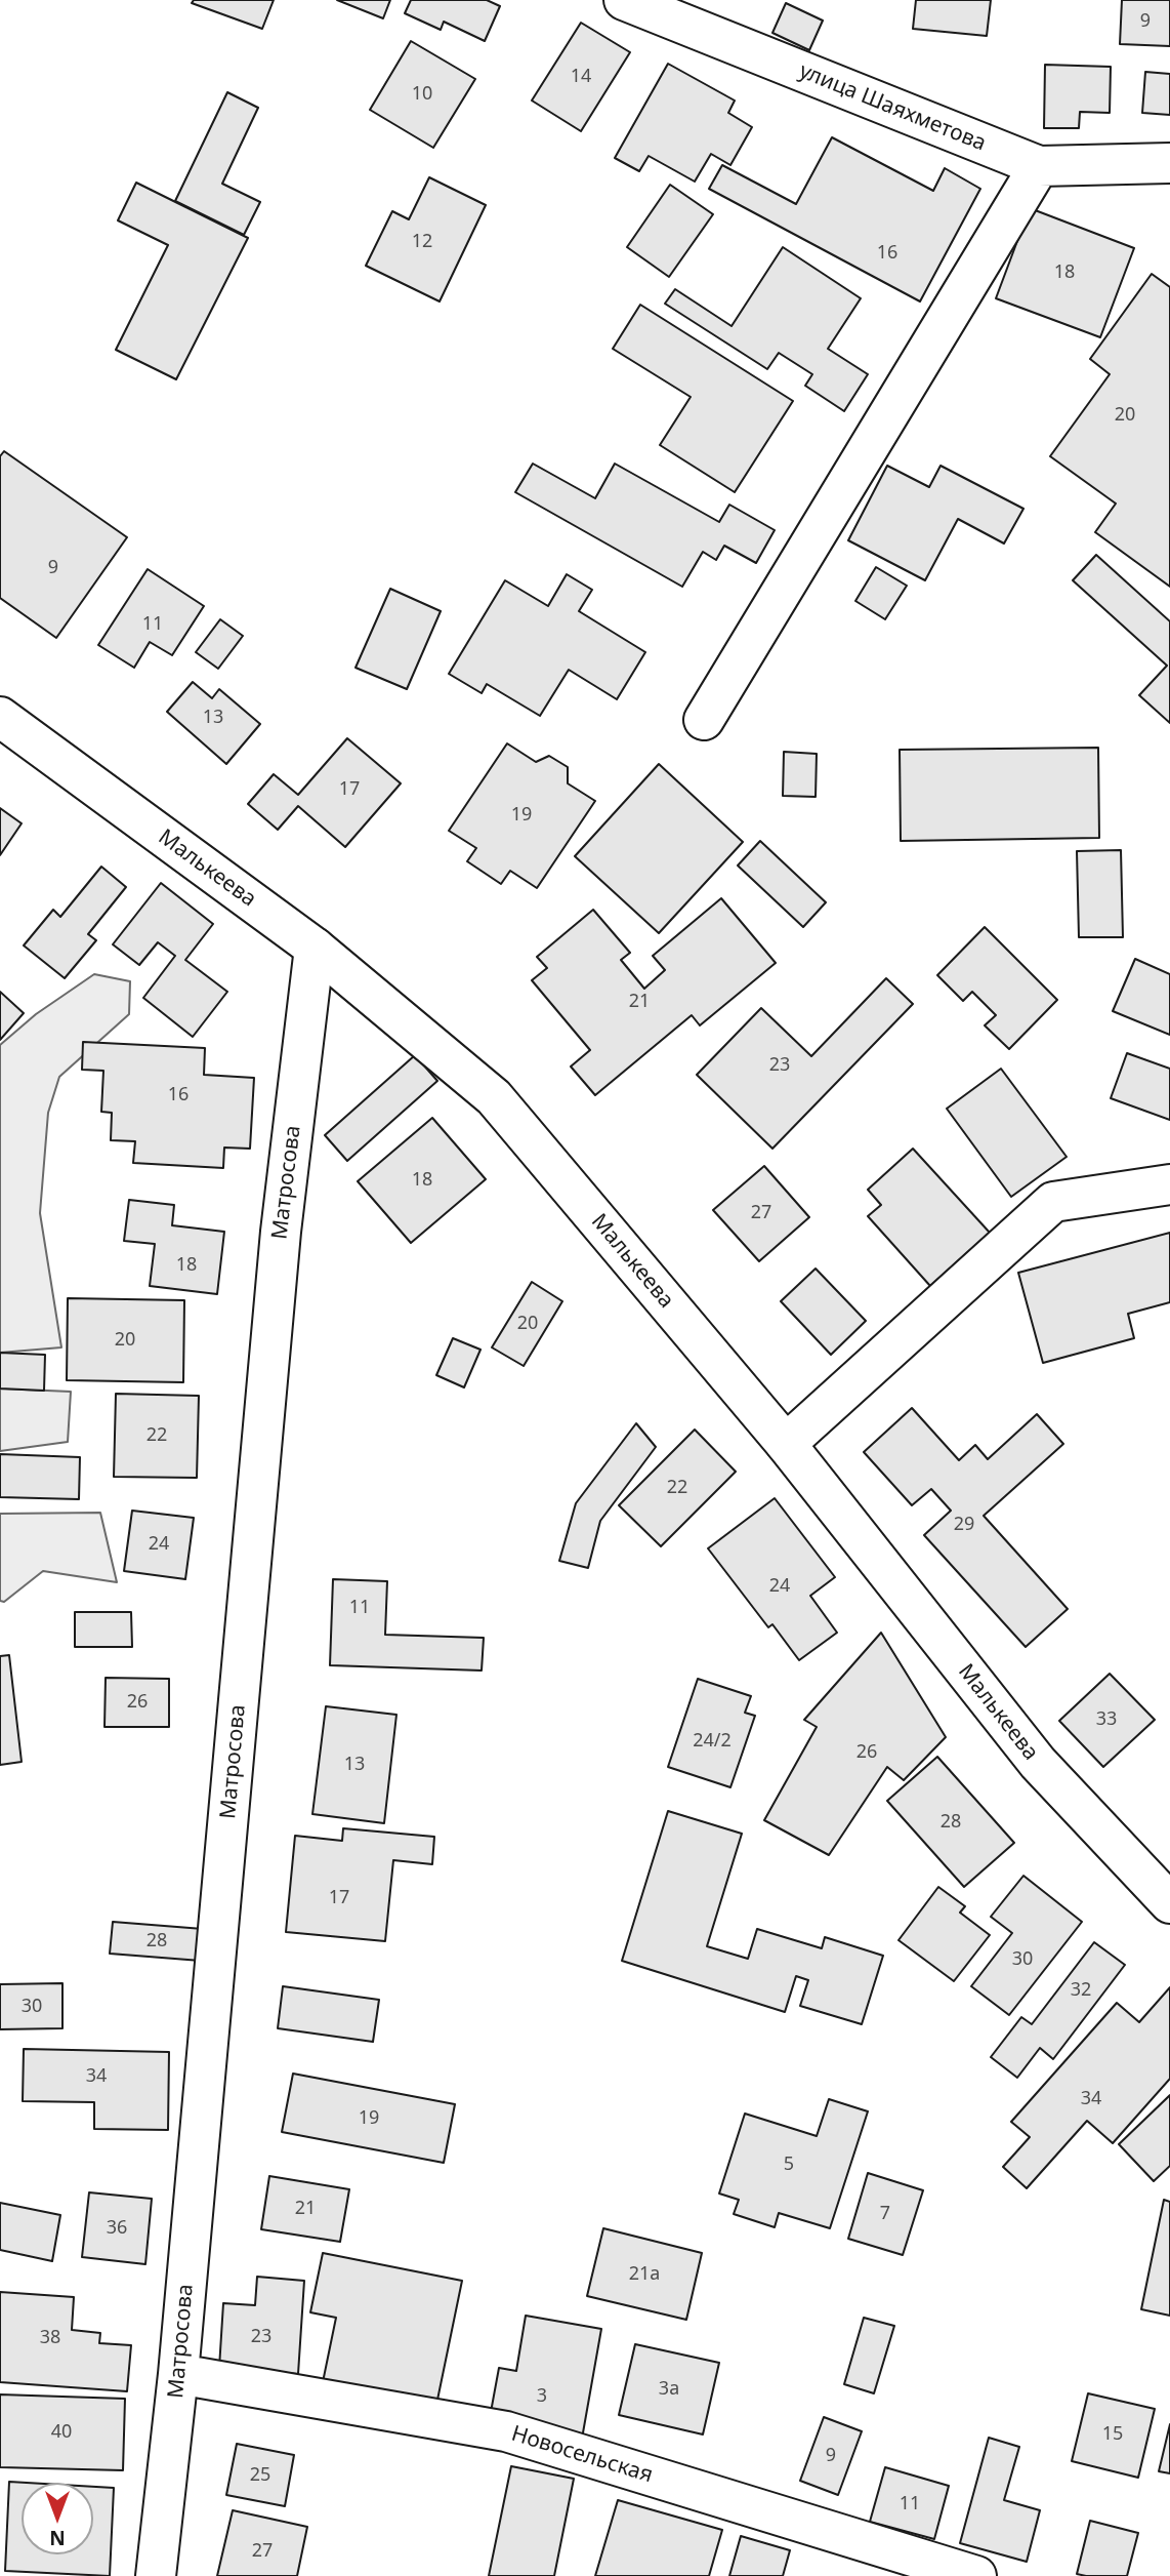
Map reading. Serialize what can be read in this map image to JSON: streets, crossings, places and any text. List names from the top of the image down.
{
  "streets": {
    "street": [
      "улица Шаяхметова",
      "Малькеева",
      "Матросова",
      "Новосельская"
    ]
  },
  "crossings": [
    ["Малькеева", "Матросова"],
    ["Матросова", "Новосельская"]
  ],
  "house_numbers": [
    "9",
    "14",
    "10",
    "12",
    "16",
    "18",
    "20",
    "9",
    "11",
    "13",
    "17",
    "19",
    "21",
    "23",
    "16",
    "18",
    "27",
    "18",
    "20",
    "20",
    "22",
    "22",
    "29",
    "24",
    "24",
    "11",
    "26",
    "33",
    "24/2",
    "26",
    "13",
    "28",
    "17",
    "28",
    "30",
    "32",
    "30",
    "34",
    "34",
    "19",
    "5",
    "21",
    "7",
    "36",
    "21а",
    "23",
    "38",
    "3а",
    "3",
    "40",
    "15",
    "9",
    "25",
    "11",
    "27"
  ],
  "north": "bottom"
}
